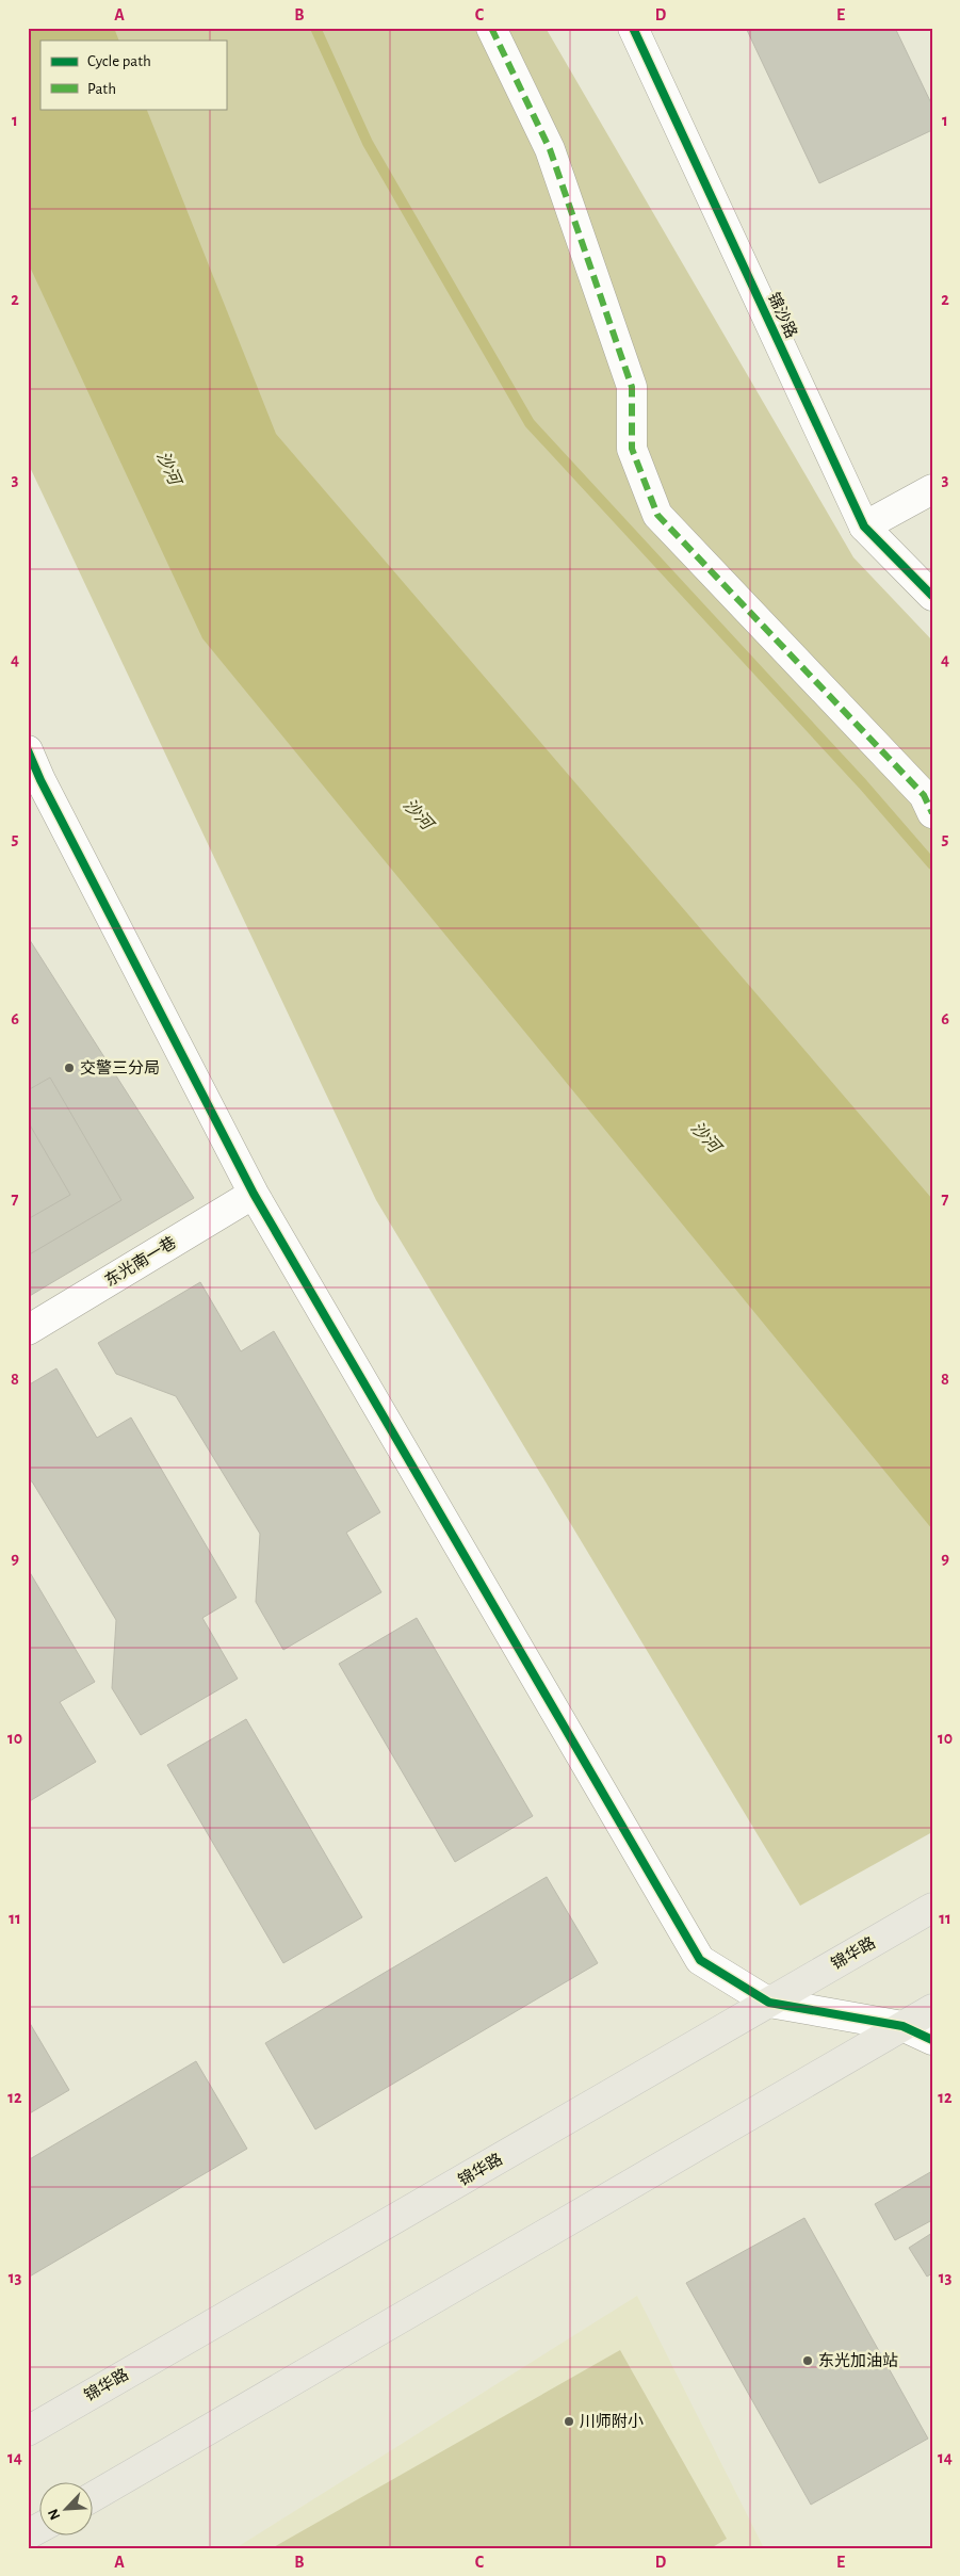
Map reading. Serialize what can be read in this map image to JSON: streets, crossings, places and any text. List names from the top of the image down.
{
  "streets": {
    "main road": ["锦华路"],
    "street": ["锦沙路", "东光南一巷"]
  },
  "water": ["沙河"],
  "places": ["交警三分局", "东光加油站", "川师附小"],
  "legend": ["Cycle path", "Path"],
  "north": "bottom left",
  "grid": {
    "columns": [
      "A",
      "B",
      "C",
      "D",
      "E"
    ],
    "rows": [
      "1",
      "2",
      "3",
      "4",
      "5",
      "6",
      "7",
      "8",
      "9",
      "10",
      "11",
      "12",
      "13",
      "14"
    ]
  }
}
